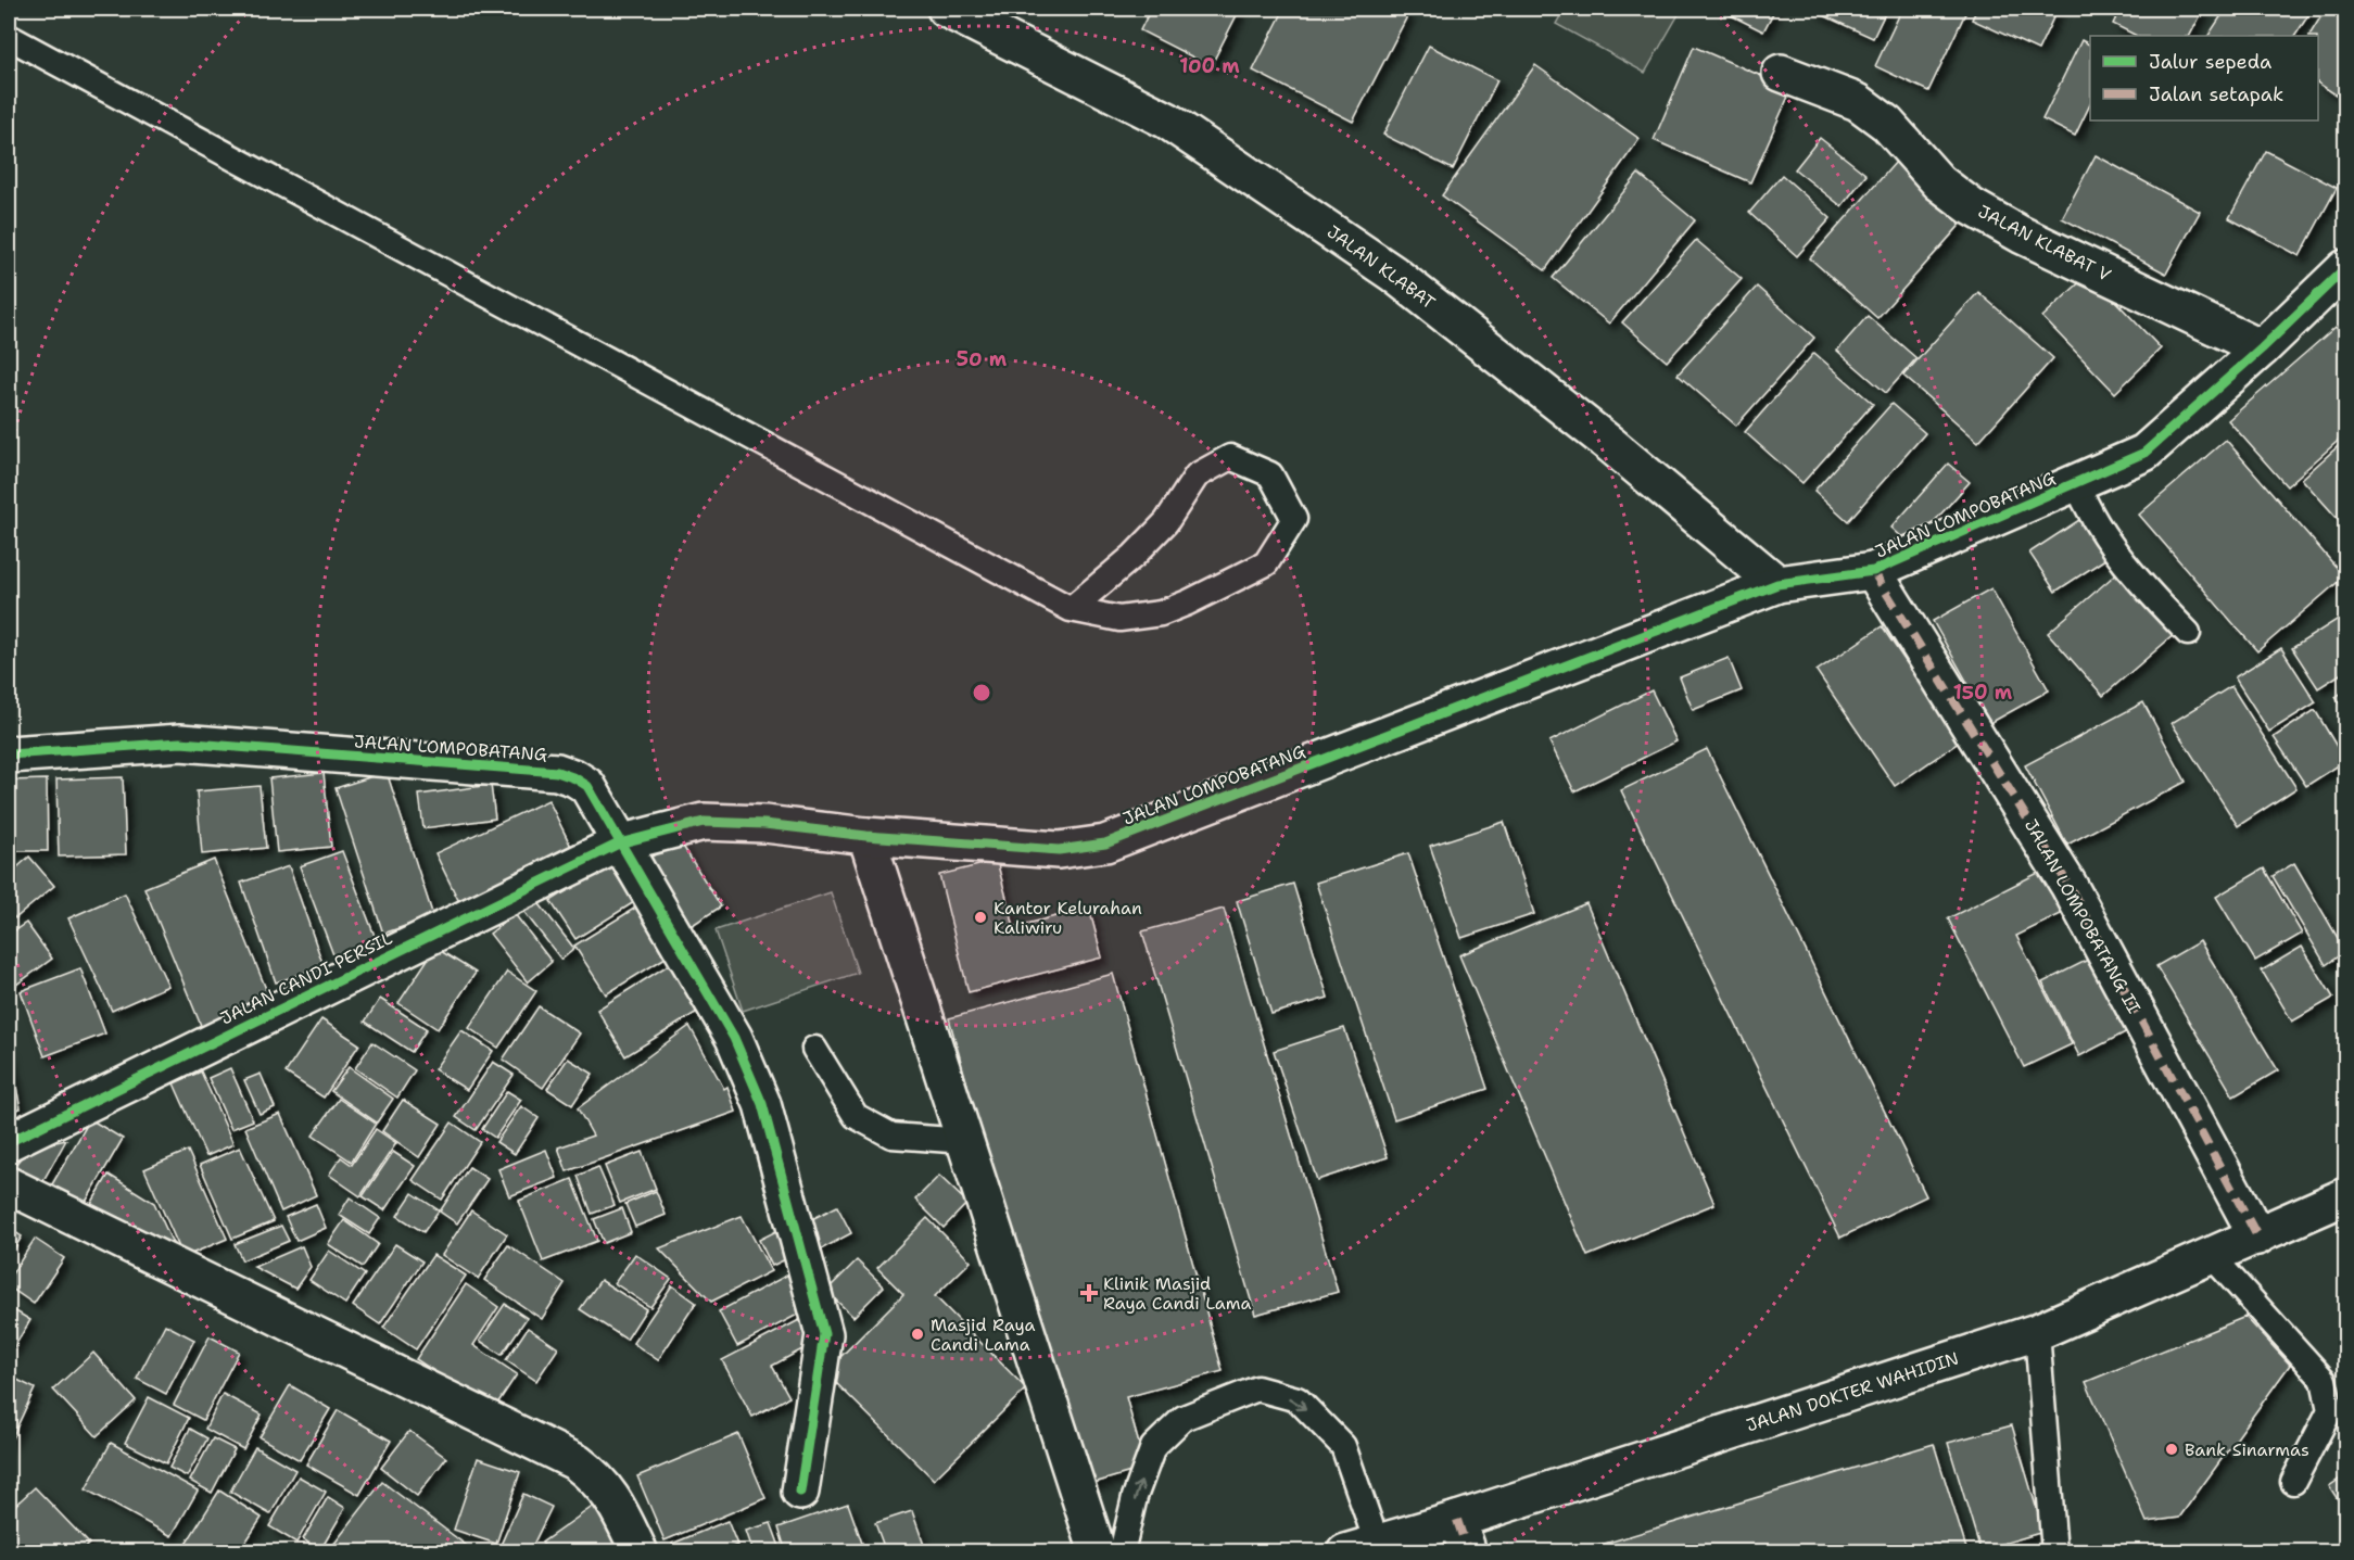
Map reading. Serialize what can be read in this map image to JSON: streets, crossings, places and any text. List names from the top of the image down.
{
  "streets": {
    "main road": [
      "JALAN KLABAT V",
      "JALAN KLABAT",
      "JALAN LOMPOBATANG",
      "JALAN LOMPOBATANG II",
      "JALAN CANDI PERSIL",
      "JALAN DOKTER WAHIDIN"
    ]
  },
  "crossings": [
    ["JALAN KLABAT V", "JALAN LOMPOBATANG"],
    ["JALAN KLABAT", "JALAN LOMPOBATANG"],
    ["JALAN LOMPOBATANG", "JALAN LOMPOBATANG II"],
    ["JALAN LOMPOBATANG", "JALAN CANDI PERSIL"],
    ["JALAN LOMPOBATANG II", "JALAN DOKTER WAHIDIN"]
  ],
  "places": {
    "other": ["Kantor Kelurahan Kaliwiru", "Masjid Raya Candi Lama", "Bank Sinarmas"],
    "health": ["Klinik Masjid Raya Candi Lama"]
  },
  "legend": ["Jalur sepeda", "Jalan setapak"],
  "rings": ["100 m", "50 m", "150 m"]
}
